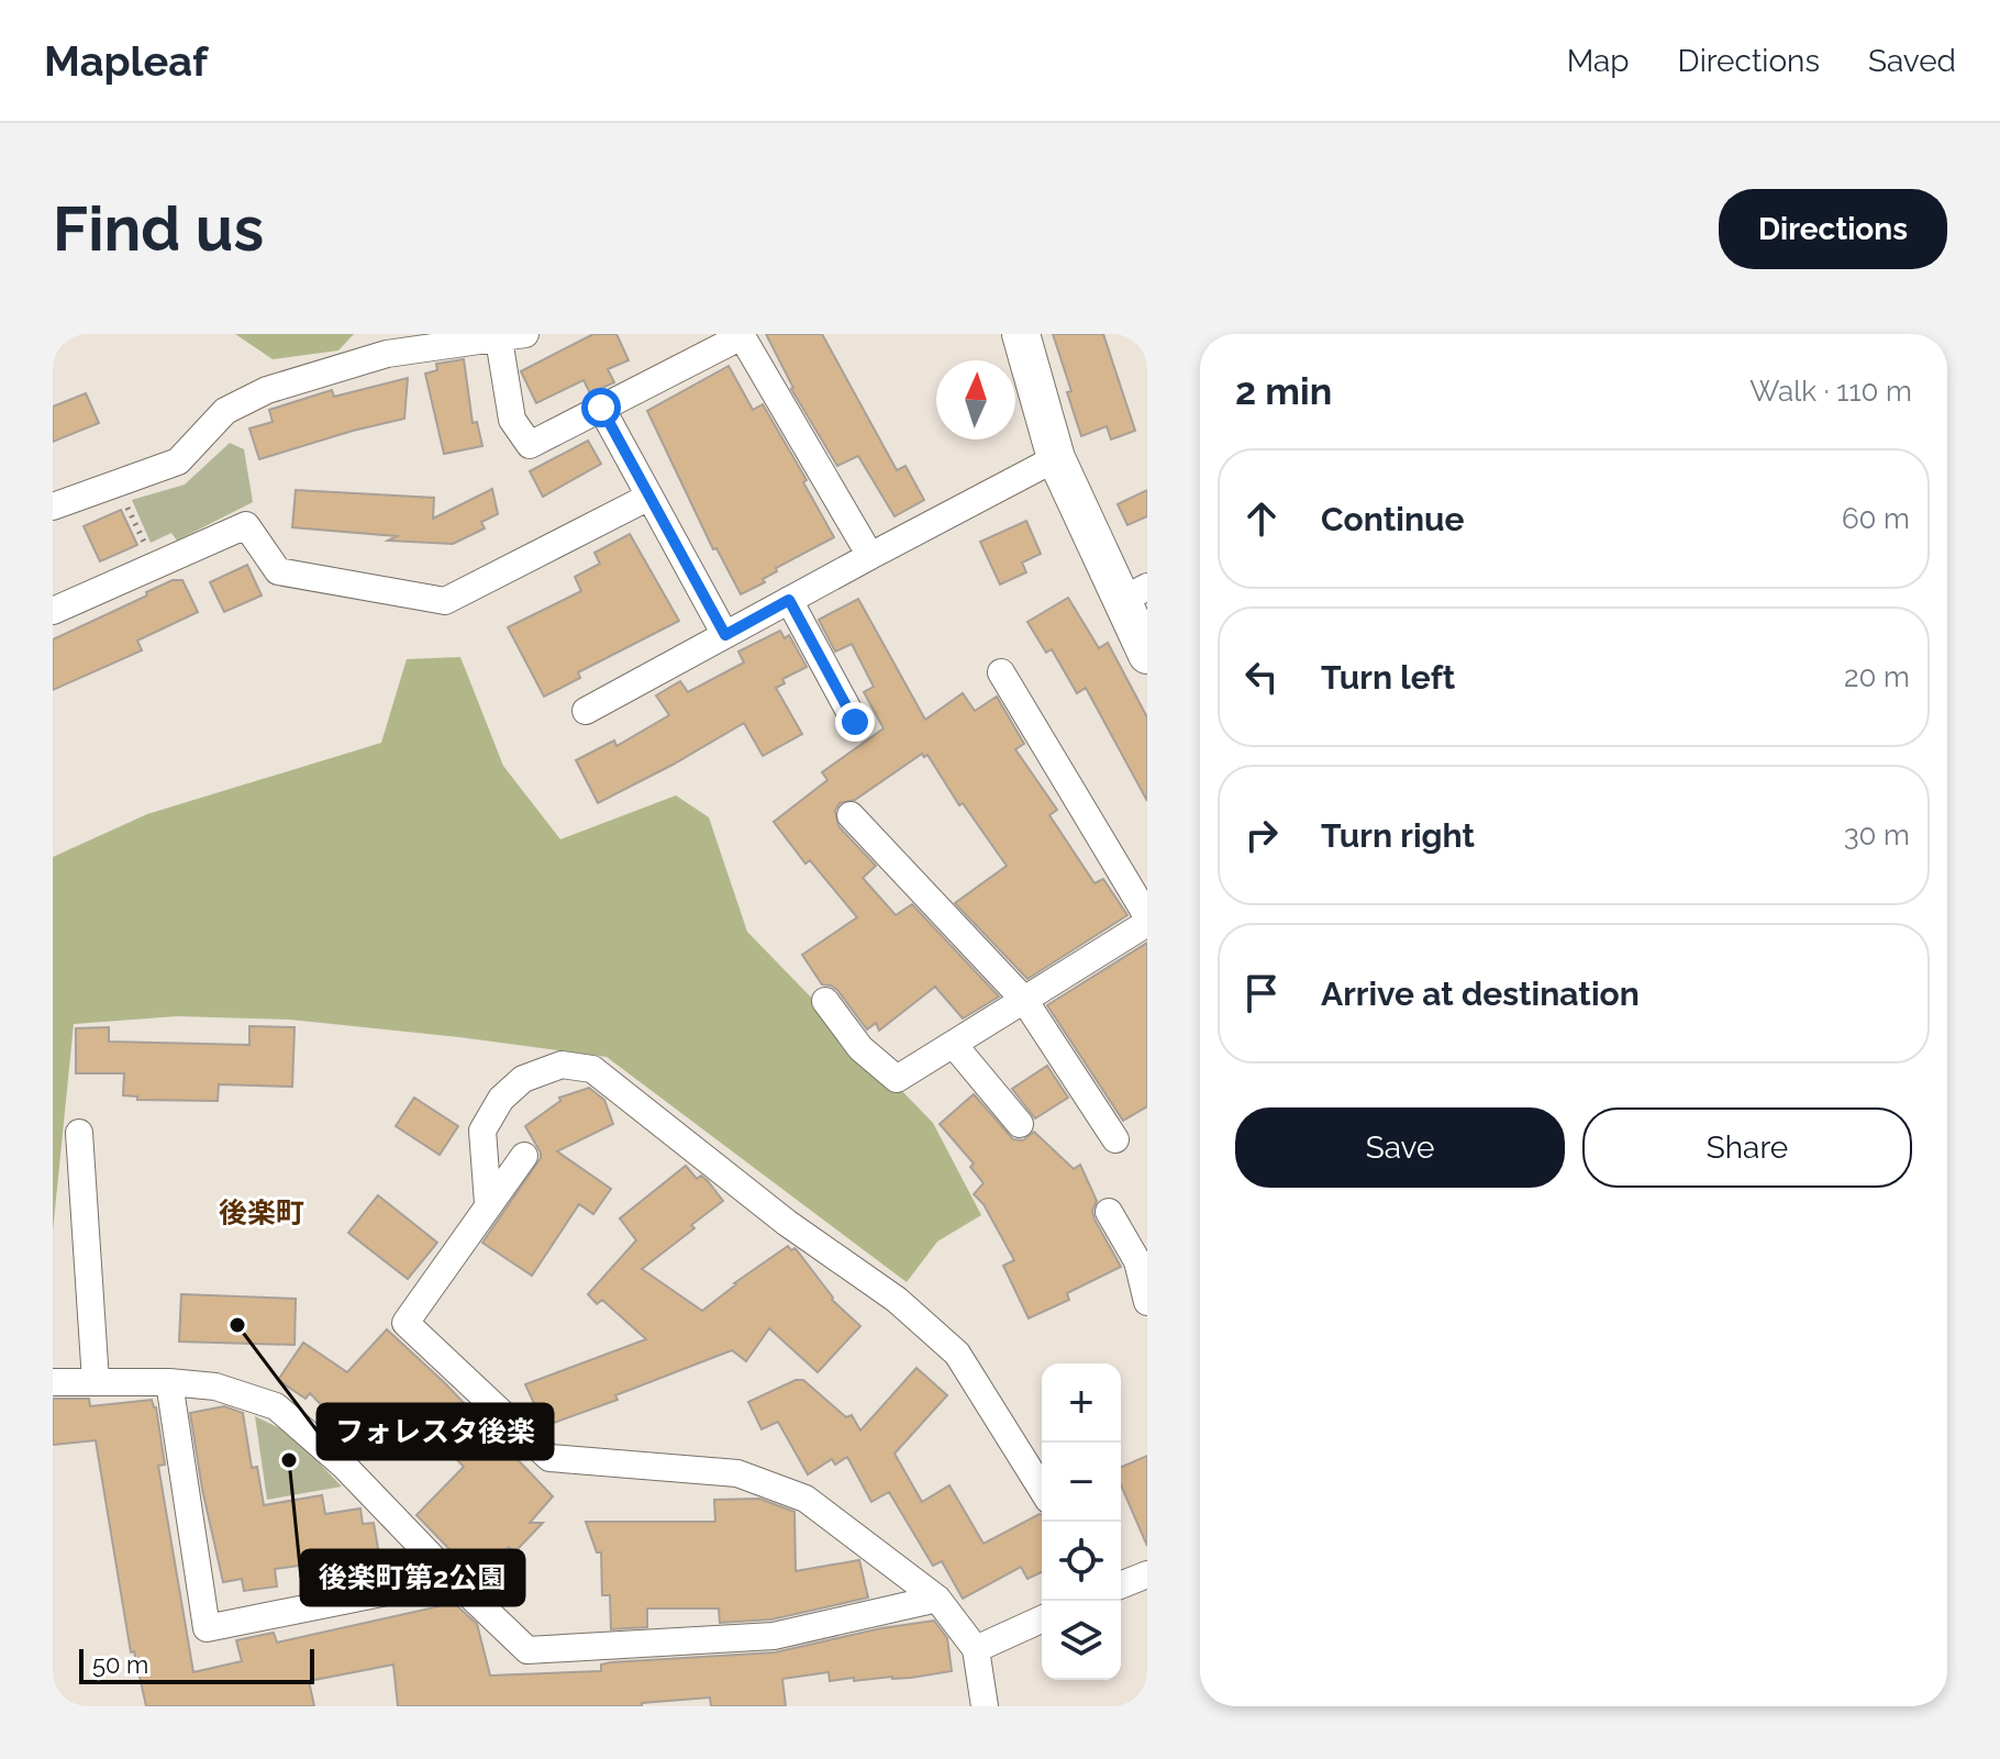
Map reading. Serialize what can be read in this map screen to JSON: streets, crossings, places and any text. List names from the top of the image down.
{
  "districts": ["後楽町"],
  "places": ["フォレスタ後楽", "後楽町第2公園"],
  "scale_bar": "50 m",
  "north": "top",
  "page": {
    "header": "Mapleaf",
    "nav": ["Map", "Directions", "Saved"],
    "buttons": [
      "Directions",
      ["Save", "Share"]
    ],
    "title": "Find us",
    "heading": ["2 min", "Walk · 110 m"],
    "list": [
      ["Continue", "60 m"],
      ["Turn left", "20 m"],
      ["Turn right", "30 m"],
      "Arrive at destination"
    ],
    "map_buttons": ["+", "−"],
    "scale": "50 m"
  }
}
